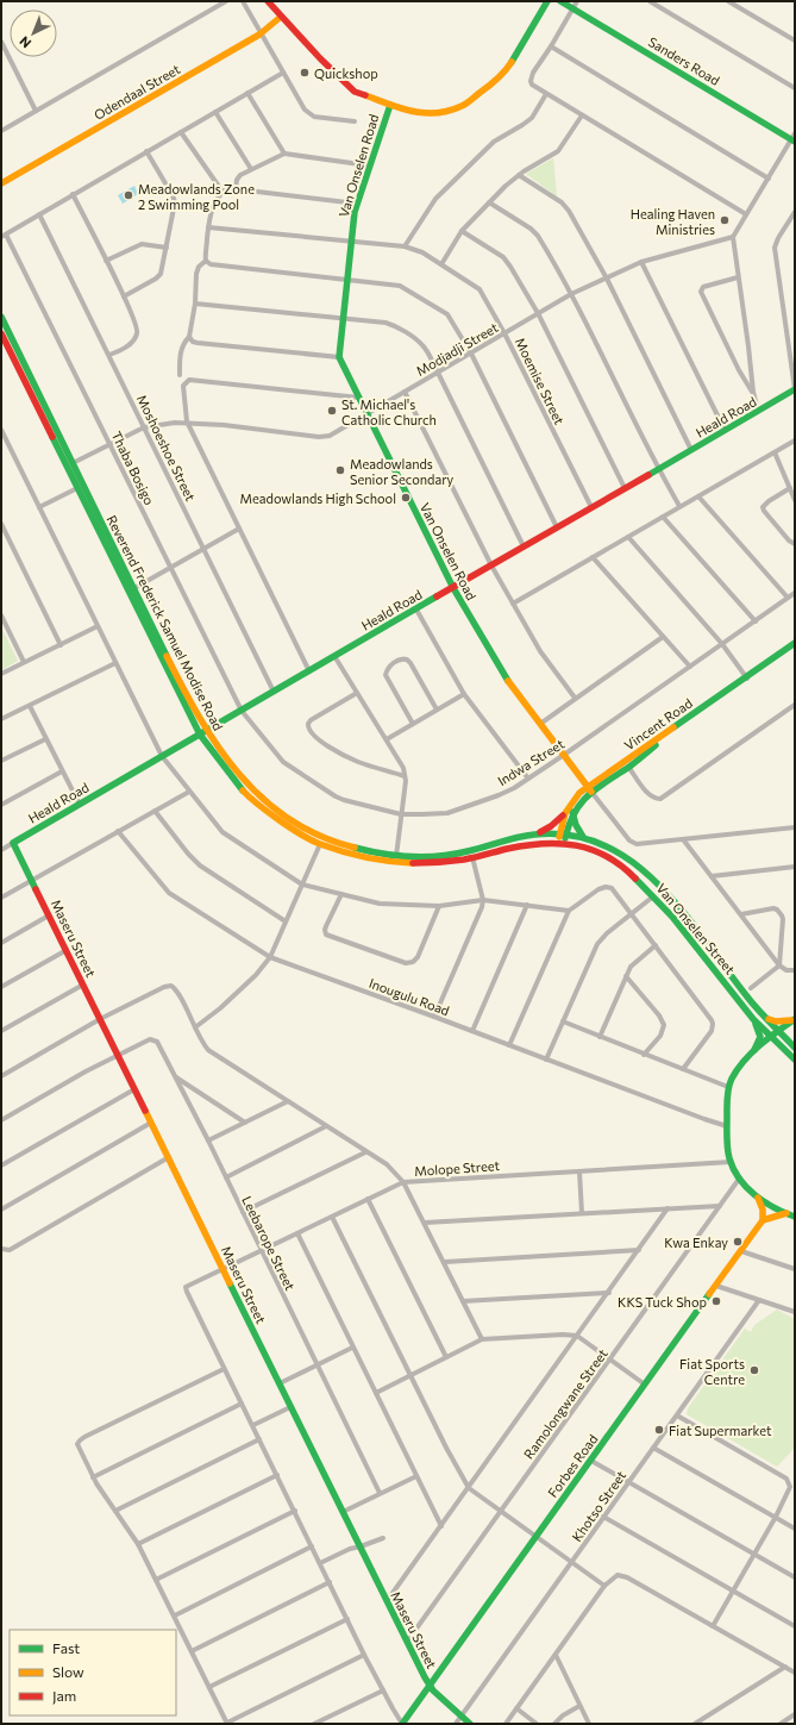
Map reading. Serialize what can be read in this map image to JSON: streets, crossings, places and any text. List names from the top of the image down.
{
  "streets": {
    "street": [
      "Sanders Road",
      "Odendaal Street",
      "Van Onselen Road",
      "Modjadji Street",
      "Moemise Street",
      "Heald Road",
      "Moshoeshoe Street",
      "Thaba Bosigo",
      "Reverend Frederick Samuel Modise Road",
      "Vincent Road",
      "Indwa Street",
      "Van Onselen Street",
      "Maseru Street",
      "Inougulu Road",
      "Molope Street",
      "Leebarope Street",
      "Ramolongwane Street",
      "Forbes Road",
      "Khotso Street"
    ]
  },
  "crossings": [
    ["Van Onselen Road", "Modjadji Street"],
    ["Van Onselen Road", "Moemise Street"],
    ["Van Onselen Road", "Heald Road"],
    ["Van Onselen Road", "Vincent Road"],
    ["Van Onselen Road", "Indwa Street"],
    ["Modjadji Street", "Moemise Street"],
    ["Modjadji Street", "Moshoeshoe Street"],
    ["Modjadji Street", "Thaba Bosigo"],
    ["Modjadji Street", "Reverend Frederick Samuel Modise Road"],
    ["Moemise Street", "Heald Road"],
    ["Heald Road", "Moshoeshoe Street"],
    ["Heald Road", "Thaba Bosigo"],
    ["Heald Road", "Reverend Frederick Samuel Modise Road"],
    ["Heald Road", "Indwa Street"],
    ["Heald Road", "Maseru Street"],
    ["Thaba Bosigo", "Indwa Street"],
    ["Reverend Frederick Samuel Modise Road", "Vincent Road"],
    ["Reverend Frederick Samuel Modise Road", "Van Onselen Street"],
    ["Vincent Road", "Van Onselen Street"],
    ["Maseru Street", "Molope Street"],
    ["Maseru Street", "Leebarope Street"],
    ["Maseru Street", "Ramolongwane Street"],
    ["Maseru Street", "Forbes Road"],
    ["Maseru Street", "Khotso Street"],
    ["Molope Street", "Leebarope Street"]
  ],
  "places": [
    "Quickshop",
    "Meadowlands Zone 2 Swimming Pool",
    "Healing Haven Ministries",
    "St. Michael's Catholic Church",
    "Meadowlands Senior Secondary",
    "Meadowlands High School",
    "Kwa Enkay",
    "KKS Tuck Shop",
    "Fiat Sports Centre",
    "Fiat Supermarket"
  ],
  "legend": ["Fast", "Slow", "Jam"],
  "north": "bottom left"
}
